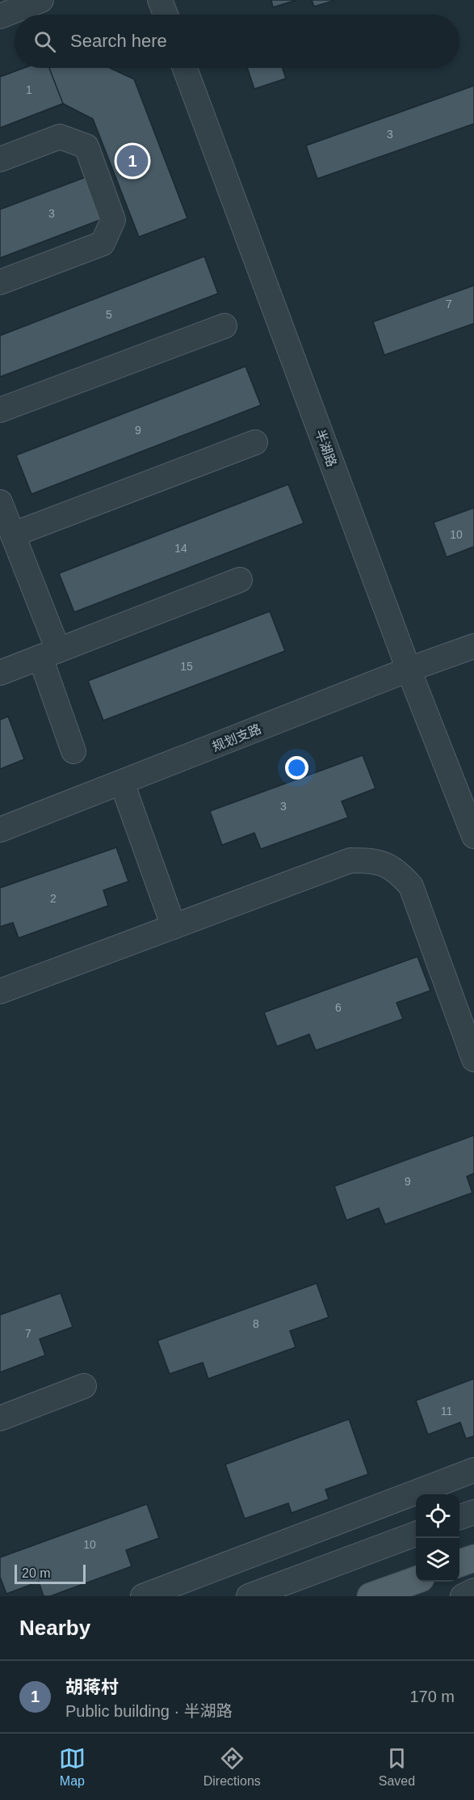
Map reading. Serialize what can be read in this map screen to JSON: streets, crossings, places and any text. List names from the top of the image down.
{
  "streets": {
    "street": ["半湖路", "规划支路"]
  },
  "crossings": [
    ["半湖路", "规划支路"]
  ],
  "house_numbers": [
    "1",
    "3",
    "3",
    "7",
    "5",
    "9",
    "10",
    "14",
    "15",
    "3",
    "2",
    "6",
    "9",
    "8",
    "7",
    "11",
    "10"
  ],
  "scale_bar": "20 m",
  "page": {
    "search": "Search here",
    "pins": "1",
    "scale": "20 m",
    "heading": "Nearby",
    "list": [
      {
        "mark": "1",
        "name": "胡蒋村",
        "note": "Public building · 半湖路",
        "value": "170 m"
      }
    ],
    "nav": ["Map", "Directions", "Saved"]
  }
}
